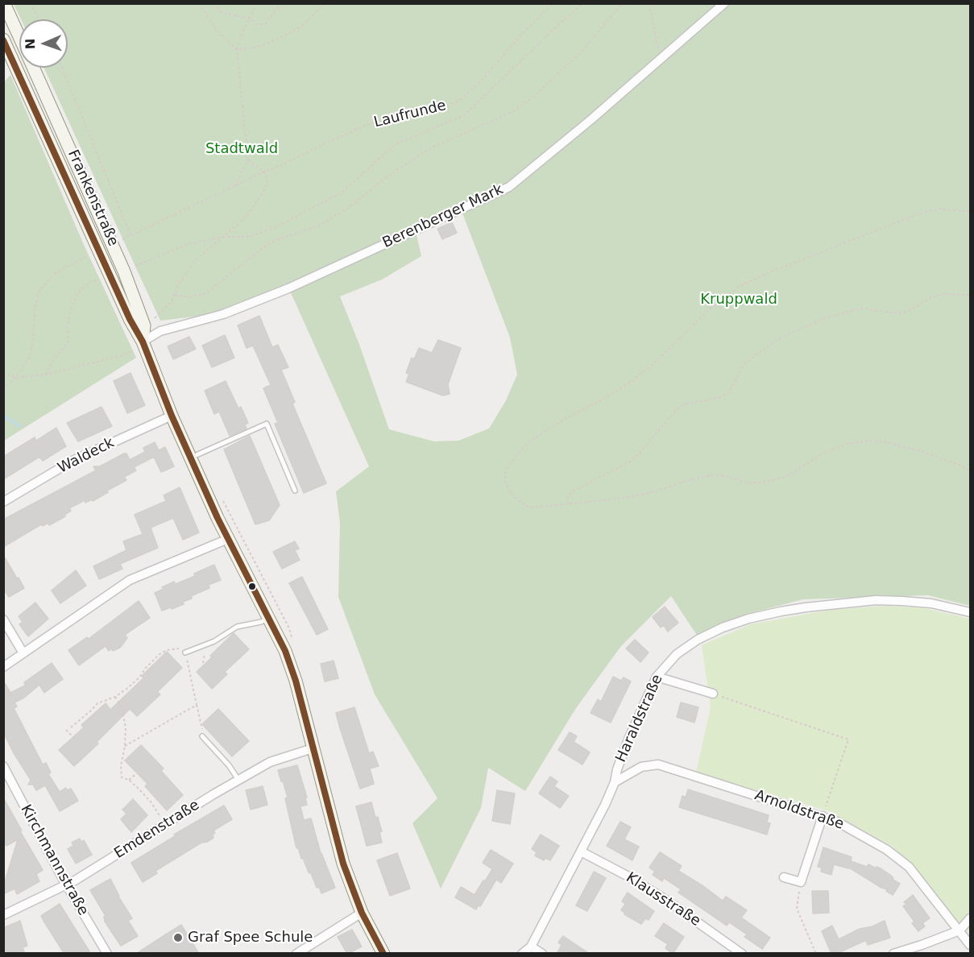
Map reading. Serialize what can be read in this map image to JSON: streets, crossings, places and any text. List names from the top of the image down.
{
  "streets": {
    "main road": ["Frankenstraße"],
    "street": [
      "Berenberger Mark",
      "Waldeck",
      "Haraldstraße",
      "Arnoldstraße",
      "Emdenstraße",
      "Kirchmannstraße",
      "Klausstraße"
    ],
    "path": ["Laufrunde"]
  },
  "crossings": [
    ["Laufrunde", "Frankenstraße"],
    ["Frankenstraße", "Berenberger Mark"],
    ["Frankenstraße", "Waldeck"],
    ["Frankenstraße", "Emdenstraße"],
    ["Haraldstraße", "Arnoldstraße"],
    ["Haraldstraße", "Klausstraße"],
    ["Emdenstraße", "Kirchmannstraße"]
  ],
  "parks": ["Stadtwald", "Kruppwald"],
  "places": ["Graf Spee Schule"],
  "north": "left"
}
